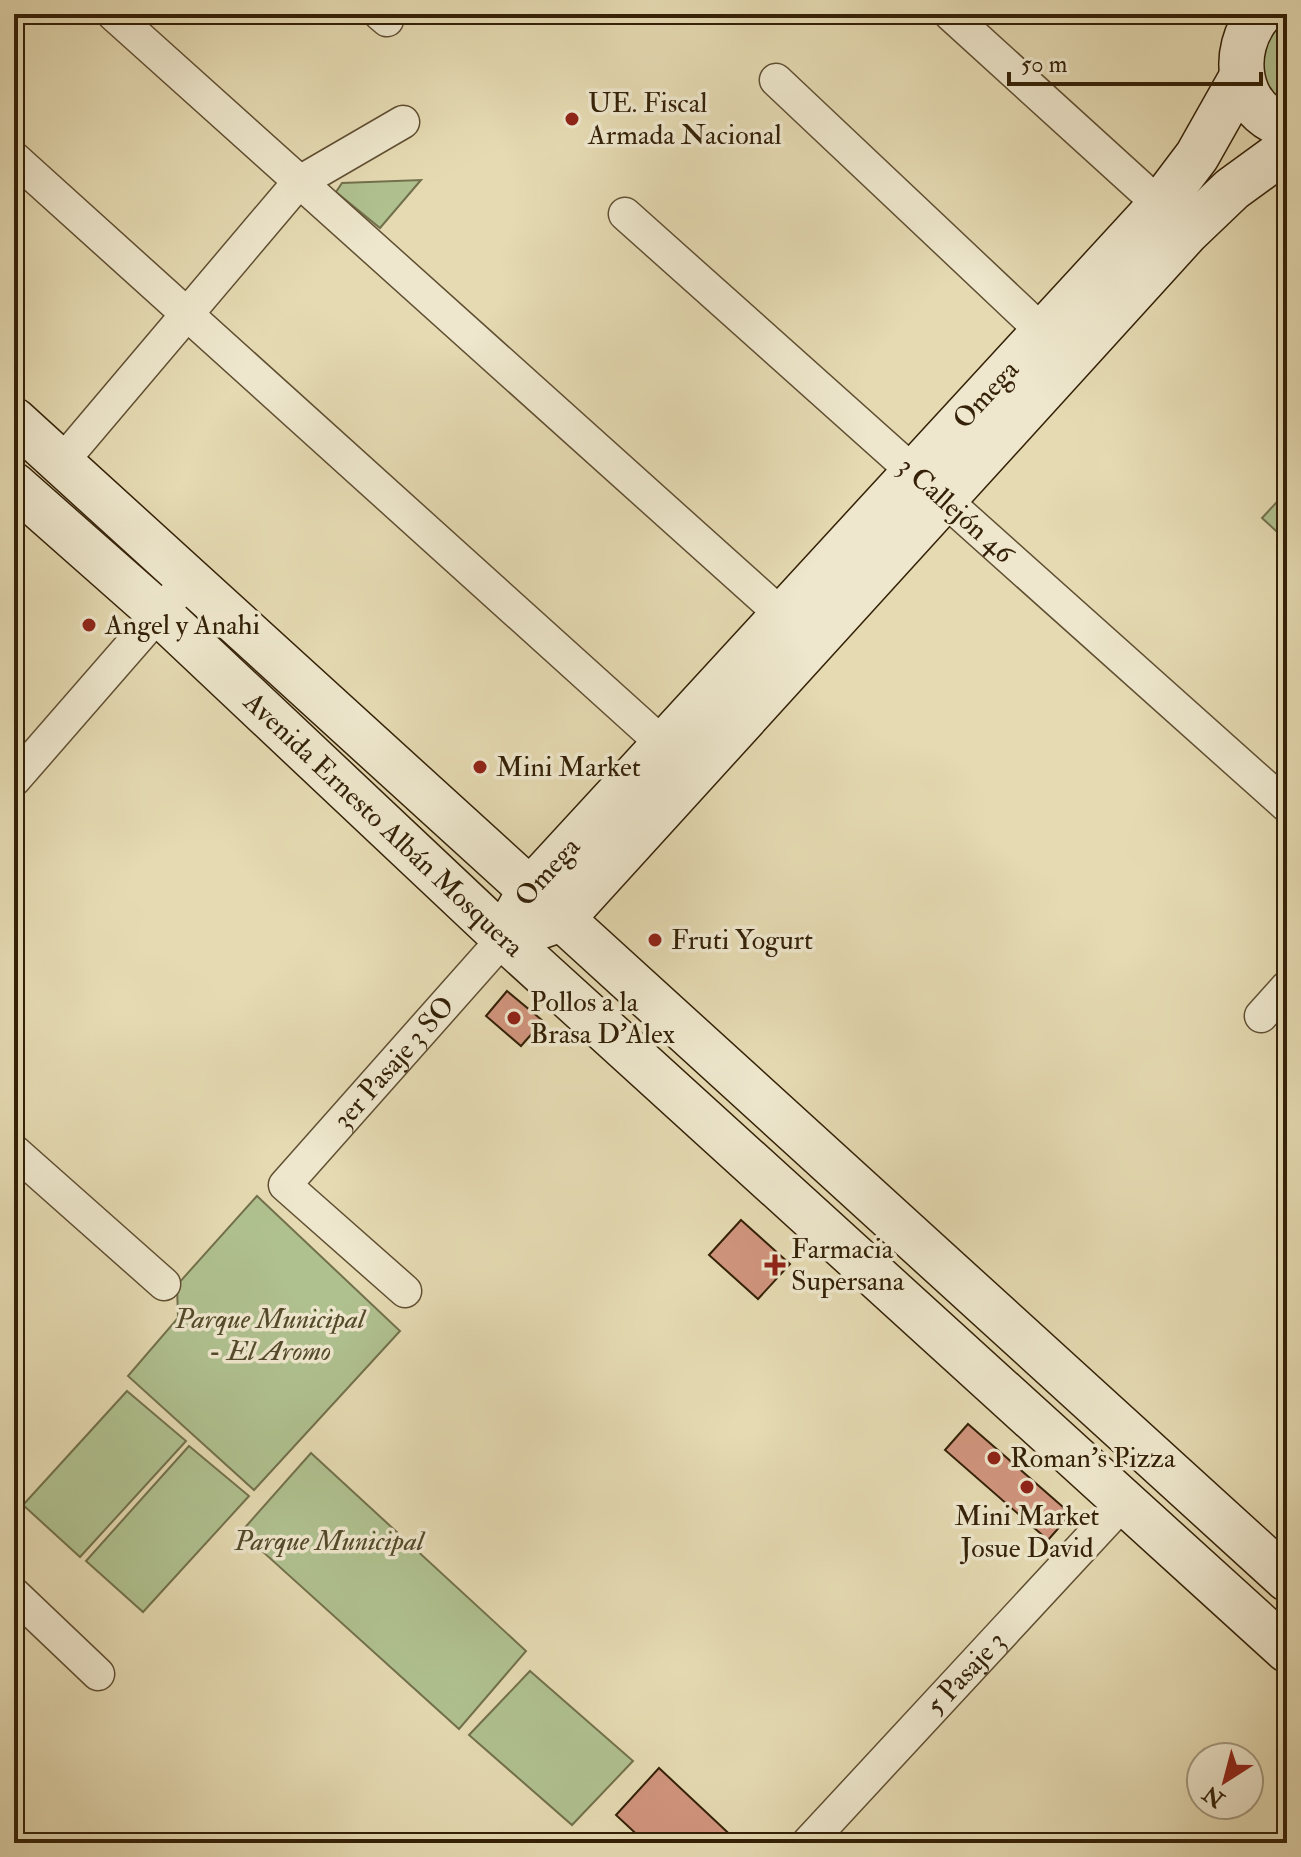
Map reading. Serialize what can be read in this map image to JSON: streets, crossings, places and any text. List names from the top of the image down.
{
  "streets": {
    "street": [
      "Omega",
      "3 Callejón 46",
      "Avenida Ernesto Albán Mosquera",
      "3er Pasaje 3 SO",
      "5 Pasaje 3"
    ]
  },
  "crossings": [
    ["Omega", "3 Callejón 46"],
    ["Omega", "Avenida Ernesto Albán Mosquera"],
    ["Omega", "3er Pasaje 3 SO"],
    ["Avenida Ernesto Albán Mosquera", "3er Pasaje 3 SO"],
    ["Avenida Ernesto Albán Mosquera", "5 Pasaje 3"]
  ],
  "parks": ["Parque Municipal - El Aromo", "Parque Municipal"],
  "places": {
    "other": [
      "UE. Fiscal Armada Nacional",
      "Angel y Anahi",
      "Mini Market",
      "Fruti Yogurt",
      "Pollos a la Brasa D'Alex",
      "Roman's Pizza",
      "Mini Market Josue David"
    ],
    "health": ["Farmacia Supersana"]
  },
  "scale_bar": "50 m",
  "north": "bottom left"
}
